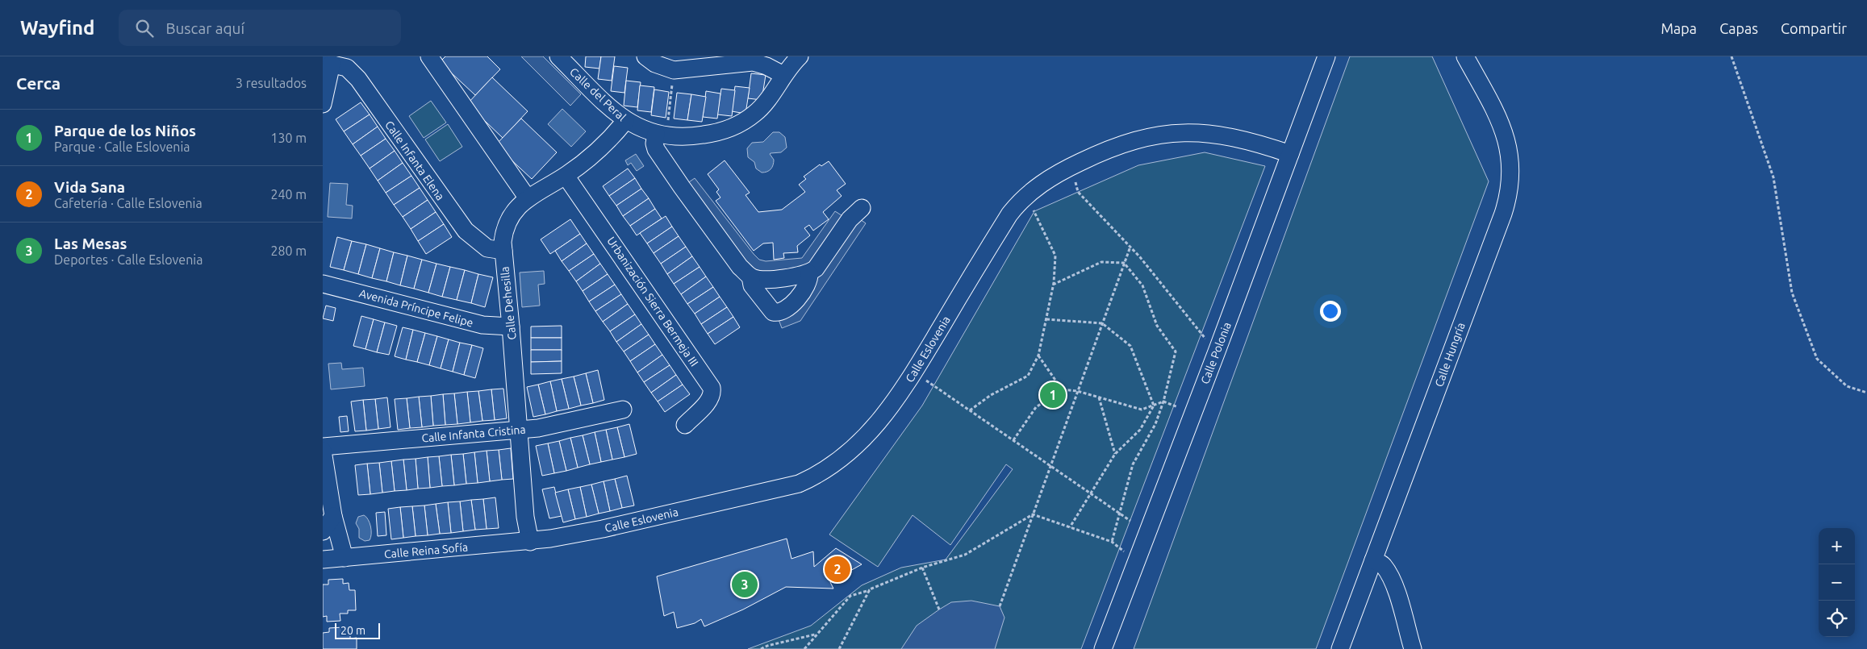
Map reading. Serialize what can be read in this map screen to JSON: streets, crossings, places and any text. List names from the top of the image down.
{
  "streets": {
    "street": [
      "Calle del Peral",
      "Calle Infanta Elena",
      "Urbanización Sierra Bermeja III",
      "Calle Dehesilla",
      "Avenida Príncipe Felipe",
      "Calle Eslovenia",
      "Calle Polonia",
      "Calle Hungría",
      "Calle Infanta Cristina",
      "Calle Reina Sofía"
    ]
  },
  "crossings": [
    ["Calle del Peral", "Calle Dehesilla"],
    ["Calle Infanta Elena", "Calle Dehesilla"],
    ["Urbanización Sierra Bermeja III", "Calle Dehesilla"],
    ["Calle Dehesilla", "Avenida Príncipe Felipe"],
    ["Calle Dehesilla", "Calle Eslovenia"],
    ["Calle Dehesilla", "Calle Infanta Cristina"],
    ["Calle Dehesilla", "Calle Reina Sofía"],
    ["Calle Eslovenia", "Calle Polonia"],
    ["Calle Eslovenia", "Calle Reina Sofía"]
  ],
  "scale_bar": "20 m",
  "page": {
    "header": "Wayfind",
    "search": "Buscar aquí",
    "nav": ["Mapa", "Capas", "Compartir"],
    "heading": ["Cerca", "3 resultados"],
    "list": [
      {
        "mark": "1",
        "name": "Parque de los Niños",
        "note": "Parque · Calle Eslovenia",
        "value": "130 m"
      },
      {
        "mark": "2",
        "name": "Vida Sana",
        "note": "Cafetería · Calle Eslovenia",
        "value": "240 m"
      },
      {
        "mark": "3",
        "name": "Las Mesas",
        "note": "Deportes · Calle Eslovenia",
        "value": "280 m"
      }
    ],
    "pins": ["1", "2", "3"],
    "map_buttons": ["+", "−"],
    "scale": "20 m"
  }
}
